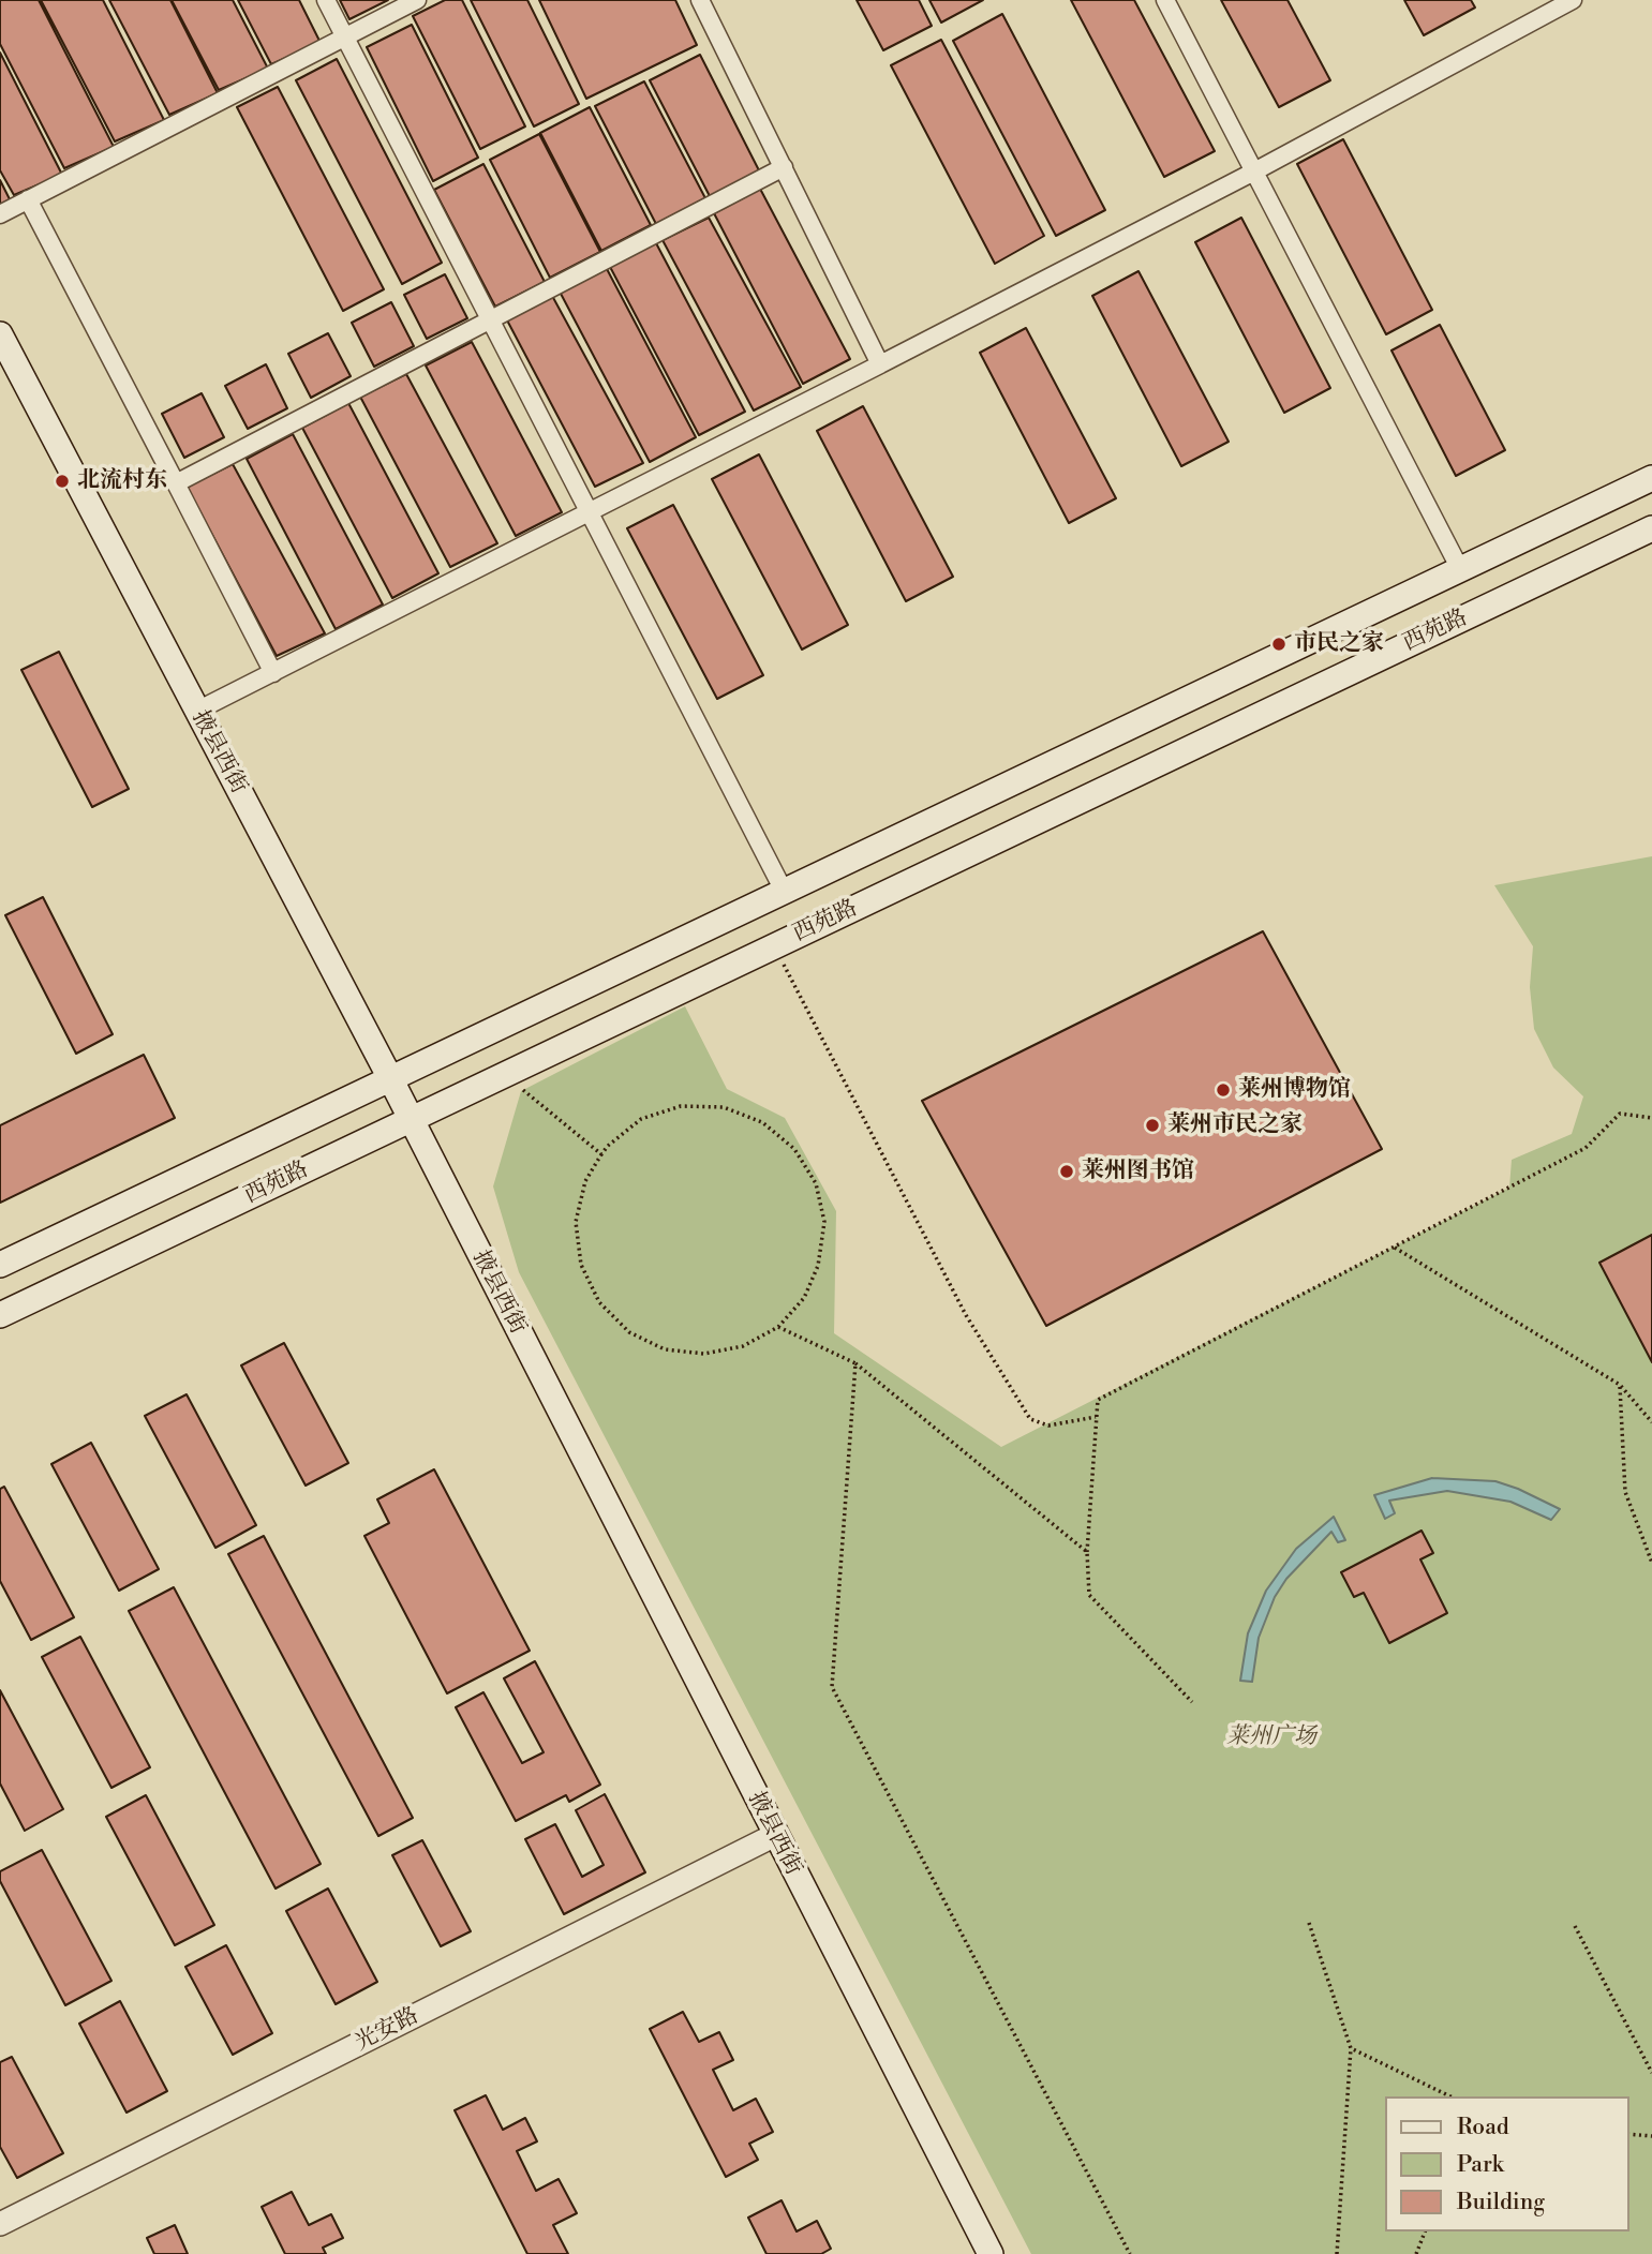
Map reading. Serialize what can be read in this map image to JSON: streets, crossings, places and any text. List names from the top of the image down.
{
  "streets": {
    "main road": ["西苑路", "掖县西街"],
    "street": ["光安路"]
  },
  "crossings": [
    ["西苑路", "掖县西街"],
    ["掖县西街", "光安路"]
  ],
  "parks": ["莱州广场"],
  "places": [
    "北流村东",
    "市民之家",
    "莱州博物馆",
    "莱州市民之家",
    "莱州图书馆"
  ],
  "legend": ["Road", "Park", "Building"]
}
